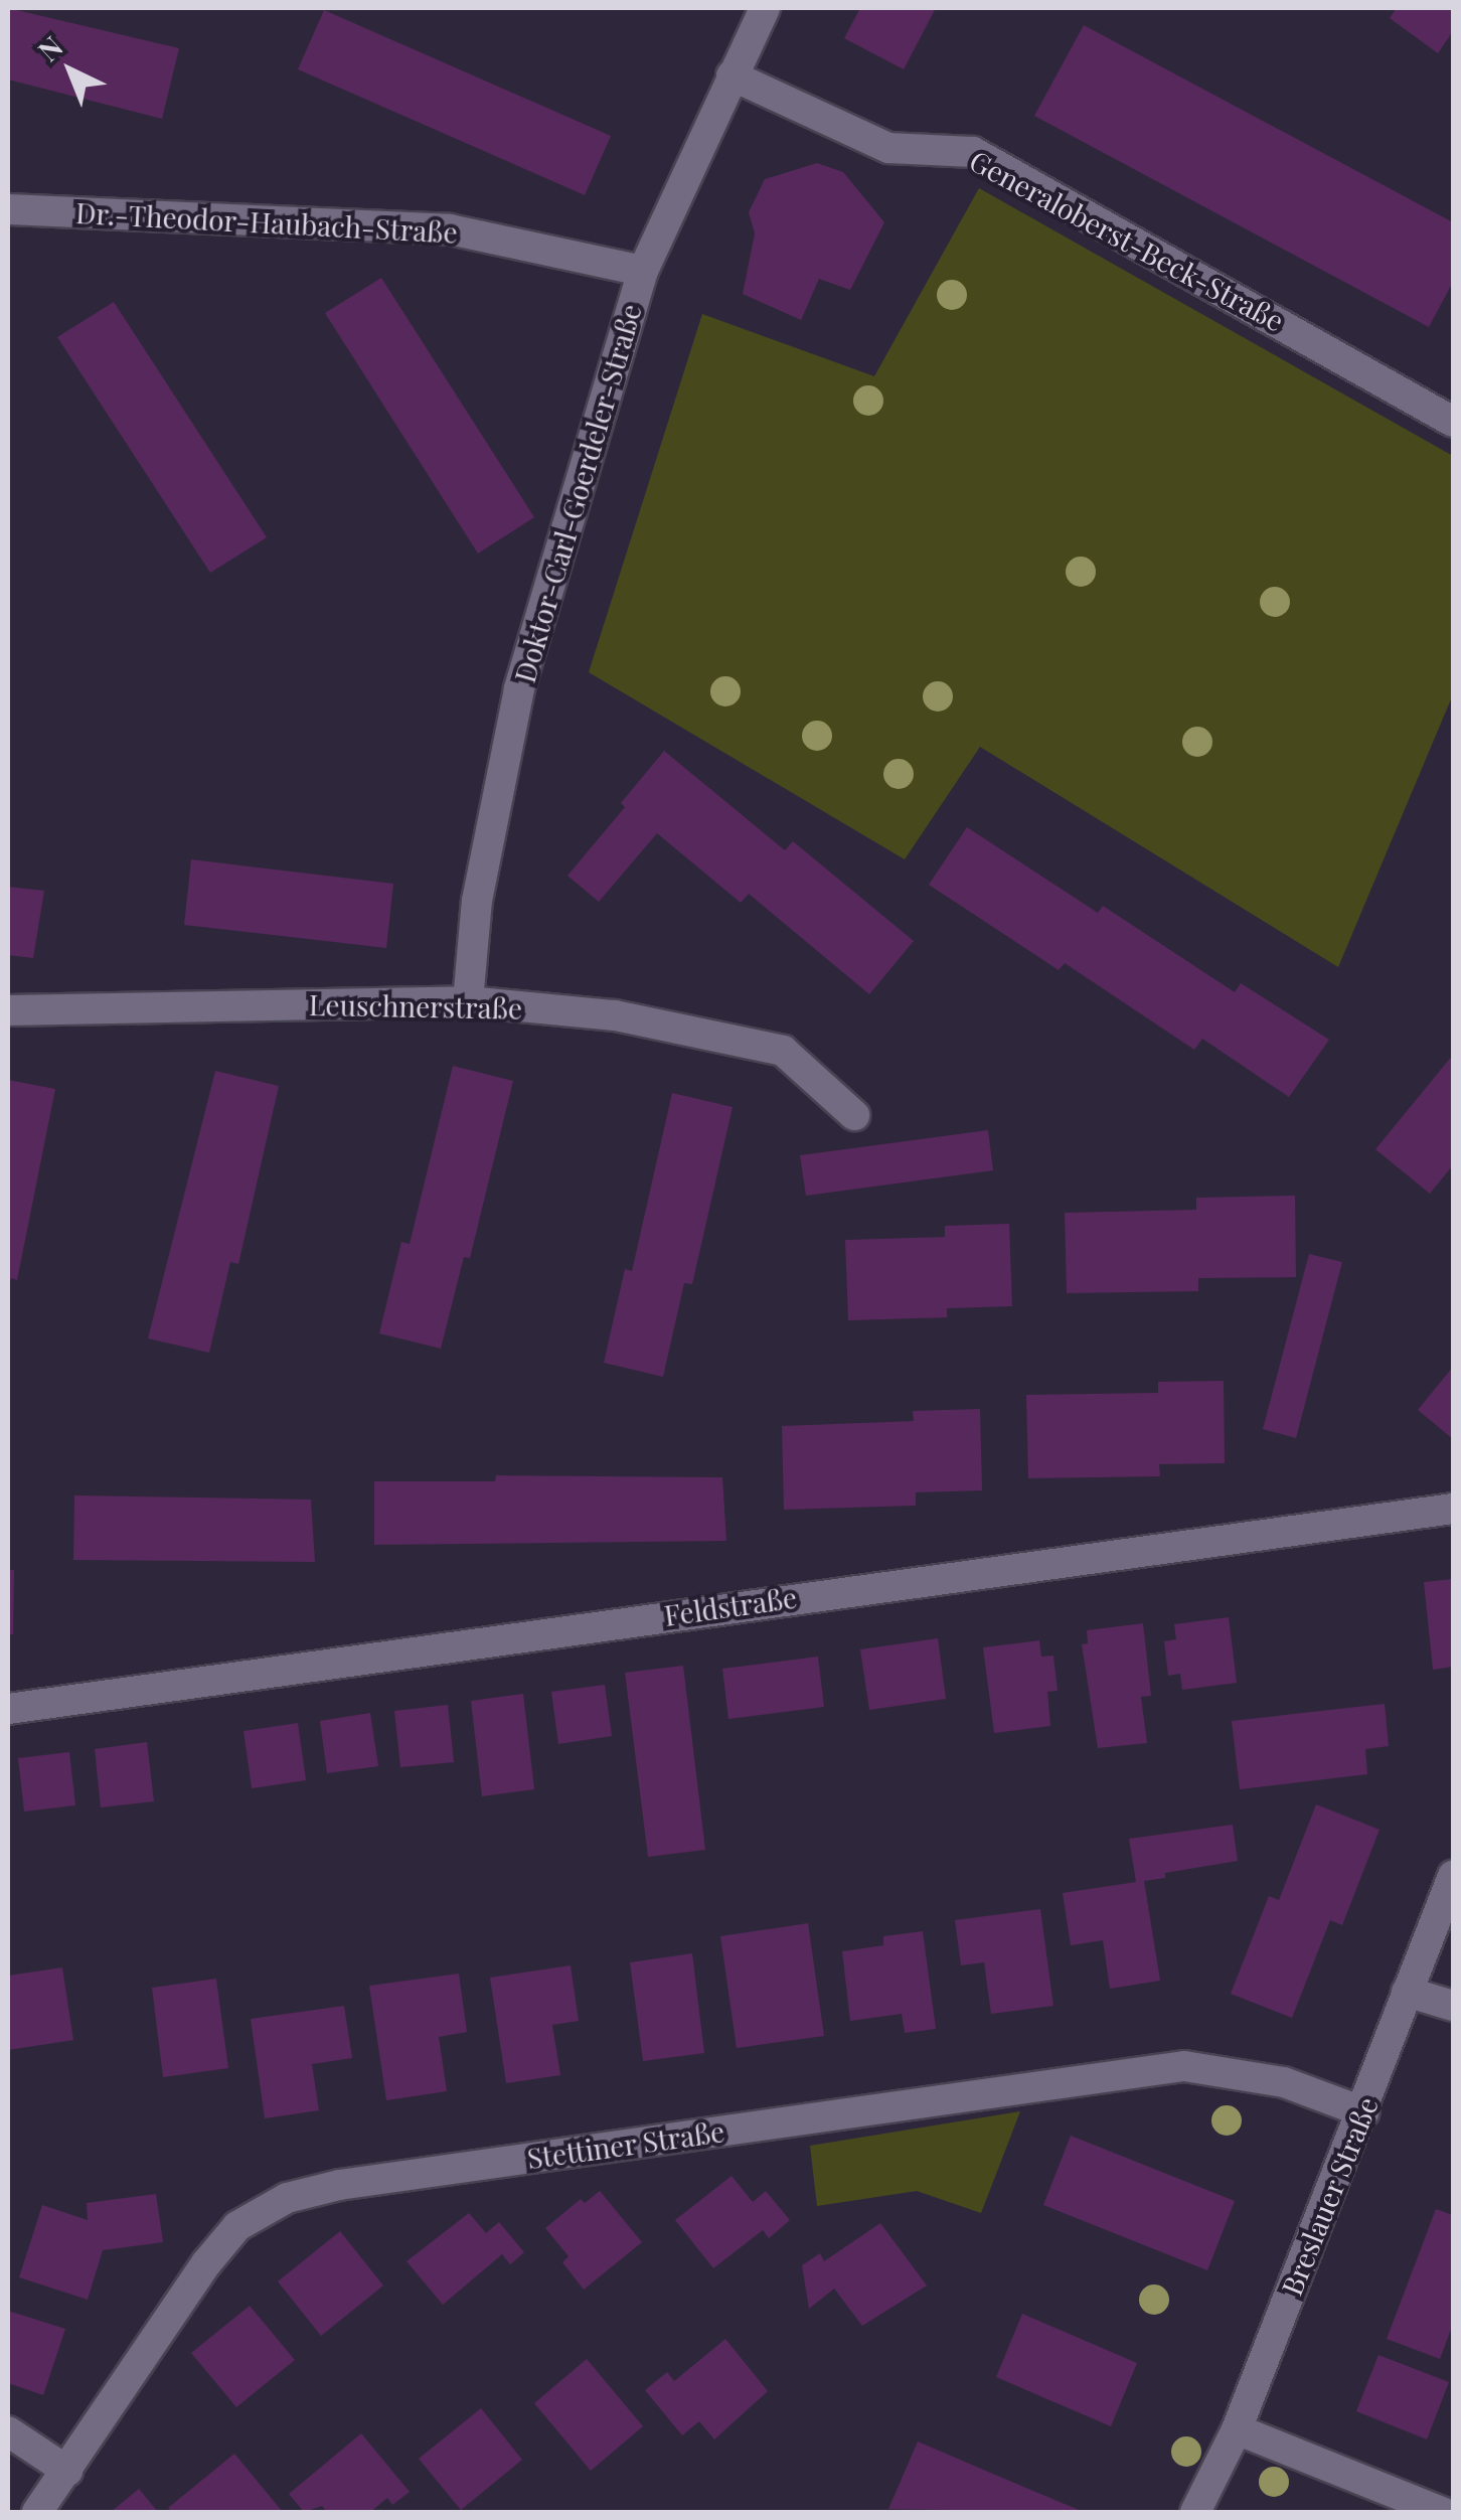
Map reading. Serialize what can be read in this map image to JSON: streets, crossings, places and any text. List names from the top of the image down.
{
  "streets": {
    "street": [
      "Dr.-Theodor-Haubach-Straße",
      "Generaloberst-Beck-Straße",
      "Doktor-Carl-Goerdeler-Straße",
      "Leuschnerstraße",
      "Feldstraße",
      "Stettiner Straße",
      "Breslauer Straße"
    ]
  },
  "crossings": [
    ["Dr.-Theodor-Haubach-Straße", "Doktor-Carl-Goerdeler-Straße"],
    ["Generaloberst-Beck-Straße", "Doktor-Carl-Goerdeler-Straße"],
    ["Doktor-Carl-Goerdeler-Straße", "Leuschnerstraße"],
    ["Stettiner Straße", "Breslauer Straße"]
  ],
  "north": "top left"
}
